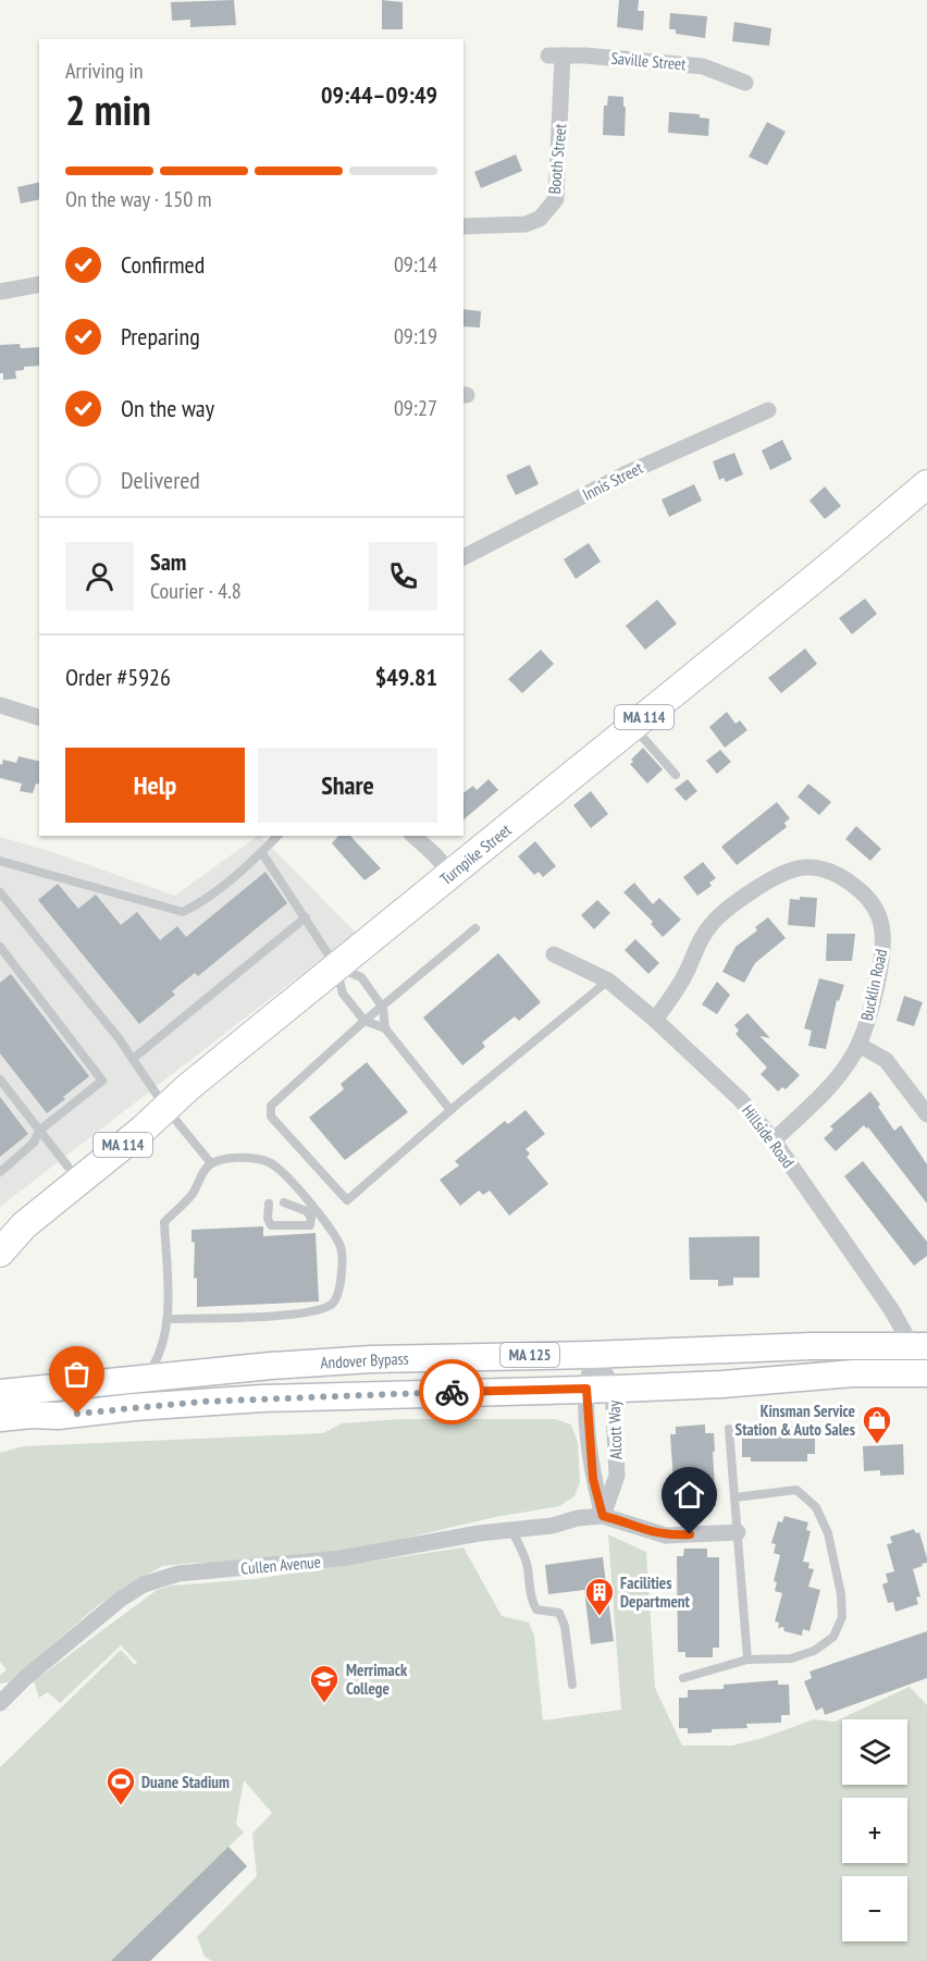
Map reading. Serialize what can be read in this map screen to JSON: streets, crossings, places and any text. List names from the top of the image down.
{
  "streets": {
    "highway": ["MA 114", "Turnpike Street"],
    "main road": ["MA 125", "Andover Bypass"],
    "street": [
      "Saville Street",
      "Booth Street",
      "Innis Street",
      "Bucklin Road",
      "Hillside Road",
      "Alcott Way",
      "Cullen Avenue"
    ]
  },
  "crossings": [
    ["Saville Street", "Booth Street"],
    ["Bucklin Road", "Hillside Road"],
    ["Hillside Road", "Andover Bypass"],
    ["MA 125", "Andover Bypass"],
    ["Andover Bypass", "Alcott Way"],
    ["Alcott Way", "Cullen Avenue"]
  ],
  "places": {
    "shop": ["Kinsman Service Station & Auto Sales"],
    "building": ["Facilities Department"],
    "school or university": ["Merrimack College"],
    "sports": ["Duane Stadium"]
  },
  "page": {
    "heading": ["2 min", "Arriving in", "09:44–09:49"],
    "panel": [
      "Sam",
      "Courier · 4.8",
      "Order #5926",
      "$49.81"
    ],
    "bar": "On the way · 150 m",
    "list": [
      ["Confirmed", "09:14"],
      ["Preparing", "09:19"],
      ["On the way", "09:27"],
      "Delivered"
    ],
    "buttons": ["Help", "Share"],
    "map_buttons": ["+", "−"]
  }
}
